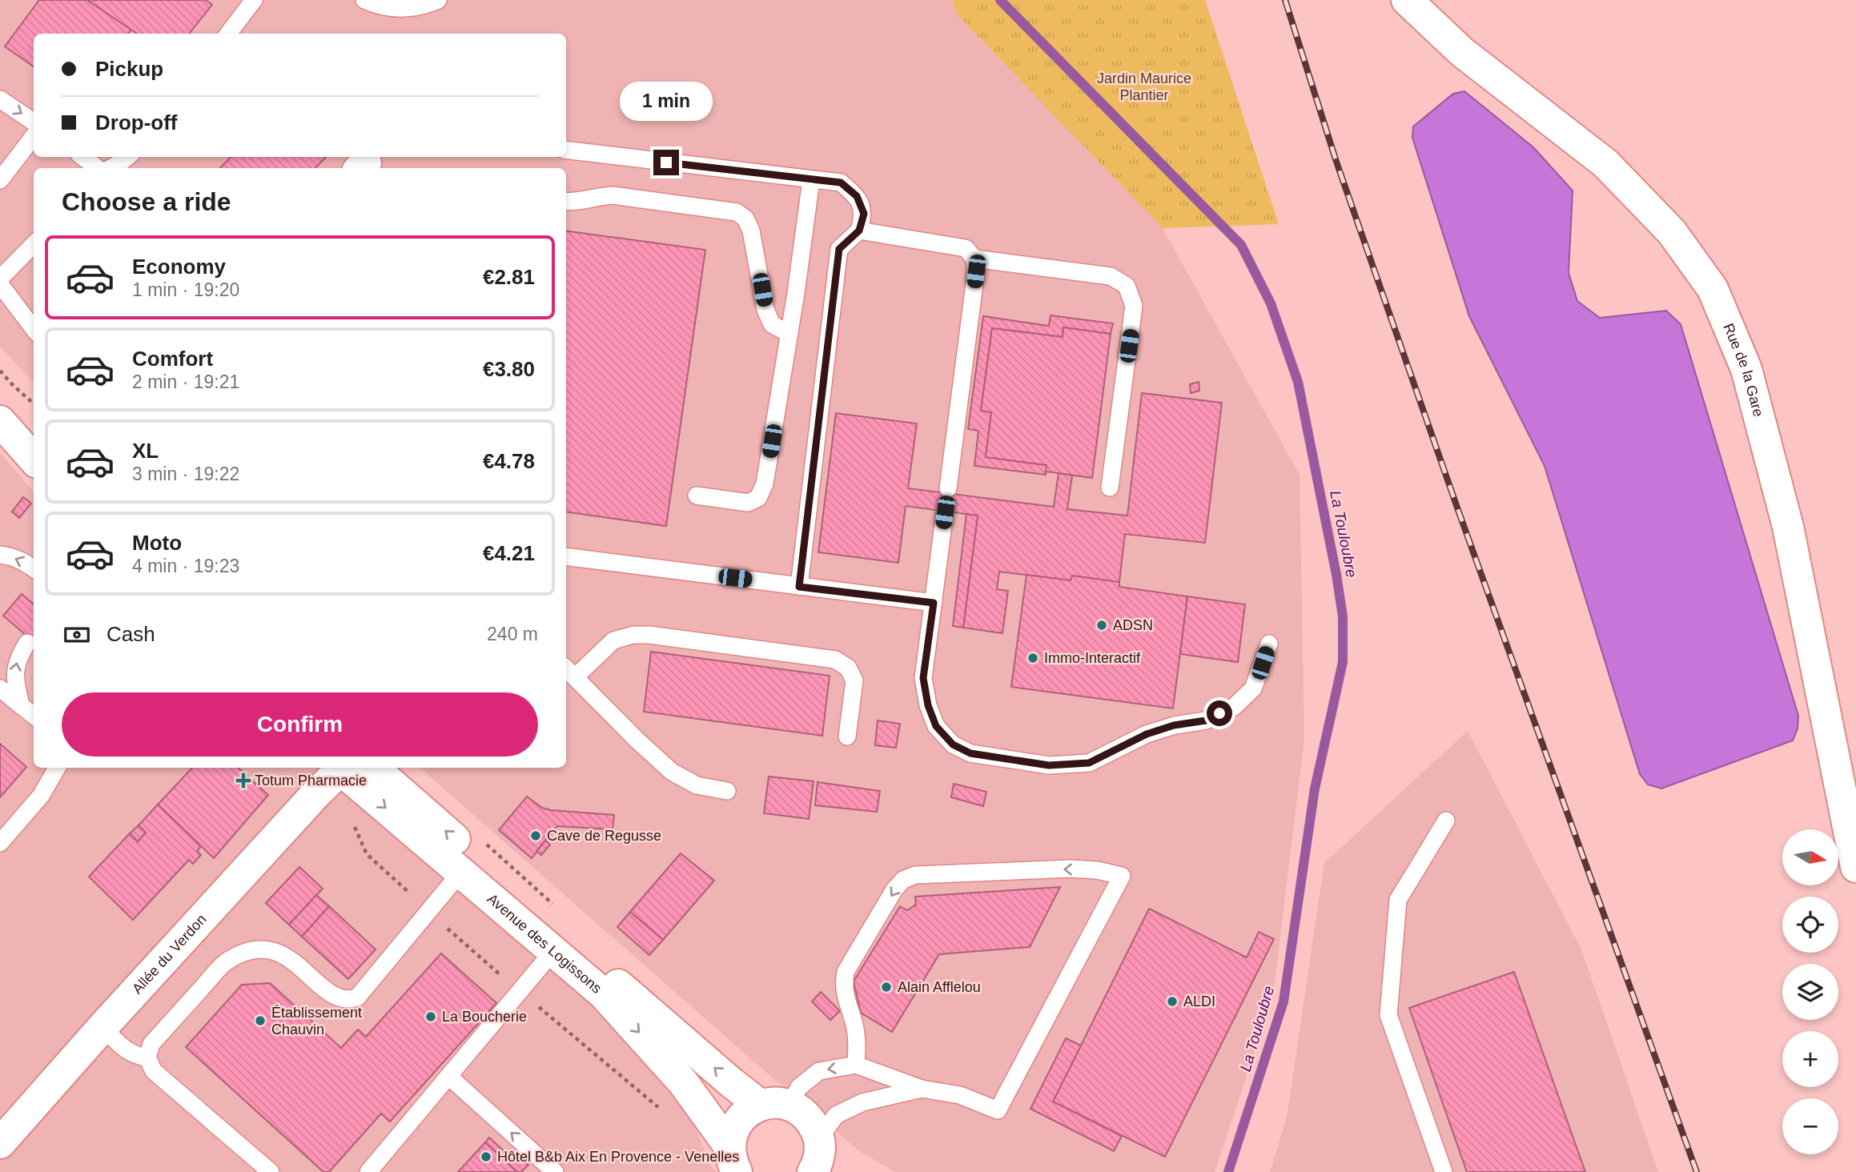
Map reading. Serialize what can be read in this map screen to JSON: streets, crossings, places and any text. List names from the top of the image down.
{
  "streets": {
    "main road": ["Rue de la Gare", "Avenue des Logissons", "Allée du Verdon"]
  },
  "water": ["La Touloubre"],
  "parks": ["Jardin Maurice Plantier"],
  "places": {
    "other": [
      "ADSN",
      "Immo-Interactif",
      "Cave de Regusse",
      "Alain Afflelou",
      "ALDI",
      "La Boucherie",
      "Établissement Chauvin",
      "Hôtel B&b Aix En Provence - Venelles"
    ],
    "health": ["Totum Pharmacie"]
  },
  "north": "right",
  "page": {
    "banner": ["Pickup", "Drop-off"],
    "bubble": "1 min",
    "heading": "Choose a ride",
    "list": [
      {
        "name": "Economy",
        "note": "1 min · 19:20",
        "value": "€2.81"
      },
      {
        "name": "Comfort",
        "note": "2 min · 19:21",
        "value": "€3.80"
      },
      {
        "name": "XL",
        "note": "3 min · 19:22",
        "value": "€4.78"
      },
      {
        "name": "Moto",
        "note": "4 min · 19:23",
        "value": "€4.21"
      }
    ],
    "pay": ["Cash", "240 m"],
    "buttons": "Confirm",
    "map_buttons": ["+", "−"]
  }
}
